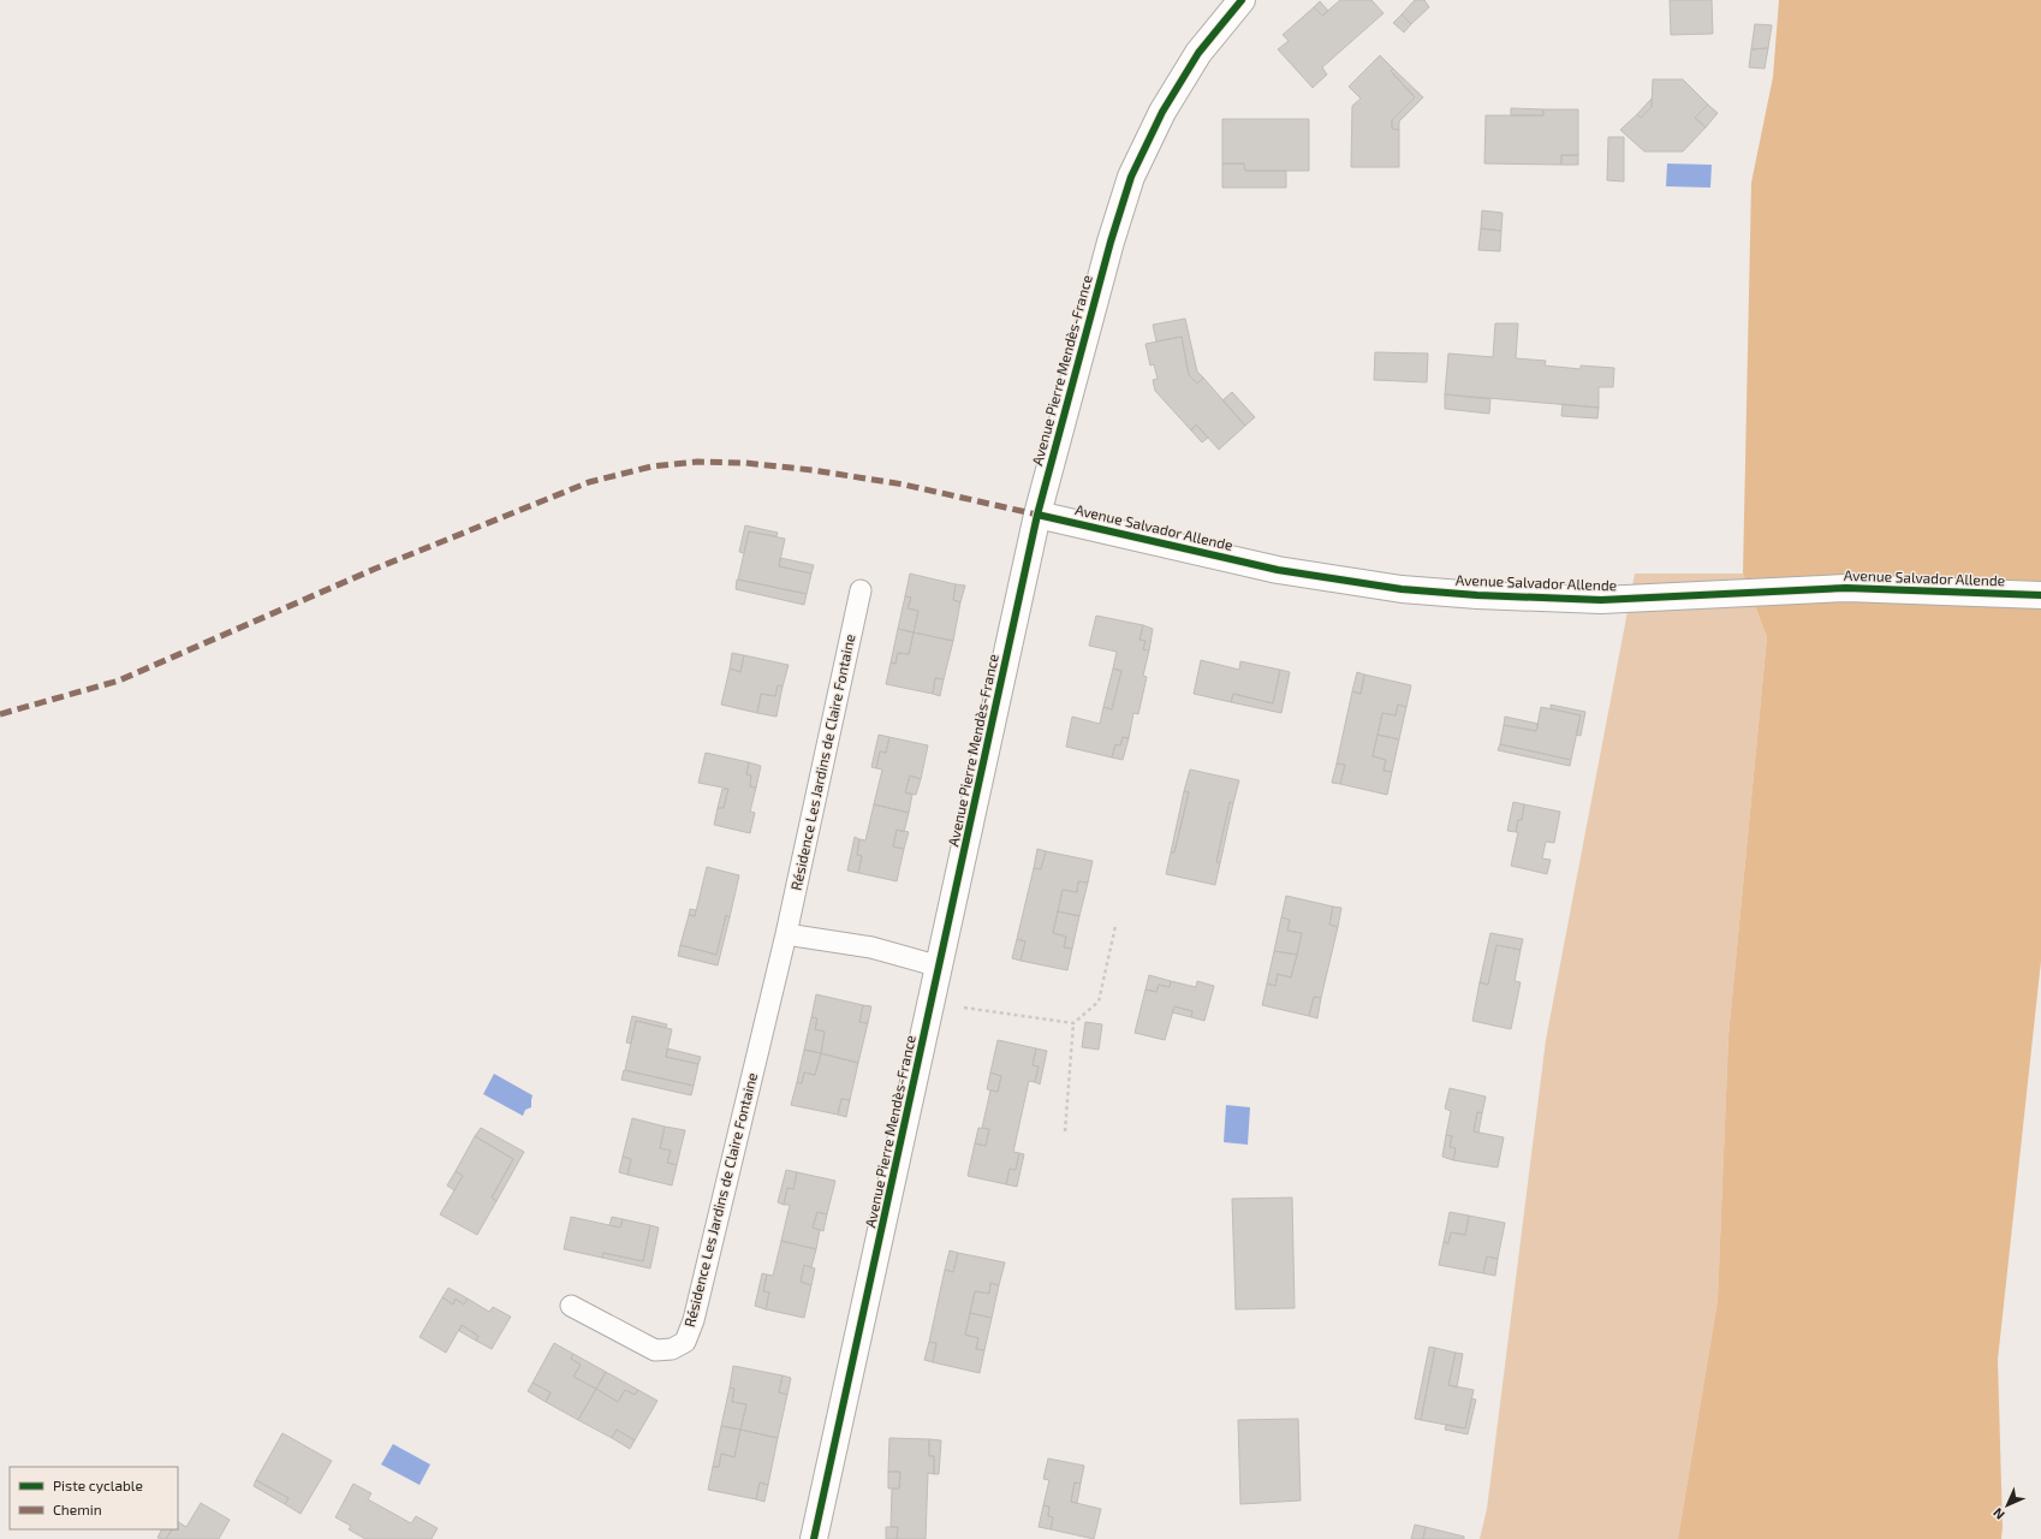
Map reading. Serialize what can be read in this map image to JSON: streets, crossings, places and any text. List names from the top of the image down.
{
  "streets": {
    "street": ["Avenue Pierre Mendès-France", "Avenue Salvador Allende"],
    "lane": ["Résidence Les Jardins de Claire Fontaine"]
  },
  "crossings": [
    ["Avenue Pierre Mendès-France", "Avenue Salvador Allende"]
  ],
  "legend": ["Piste cyclable", "Chemin"],
  "north": "bottom left"
}
